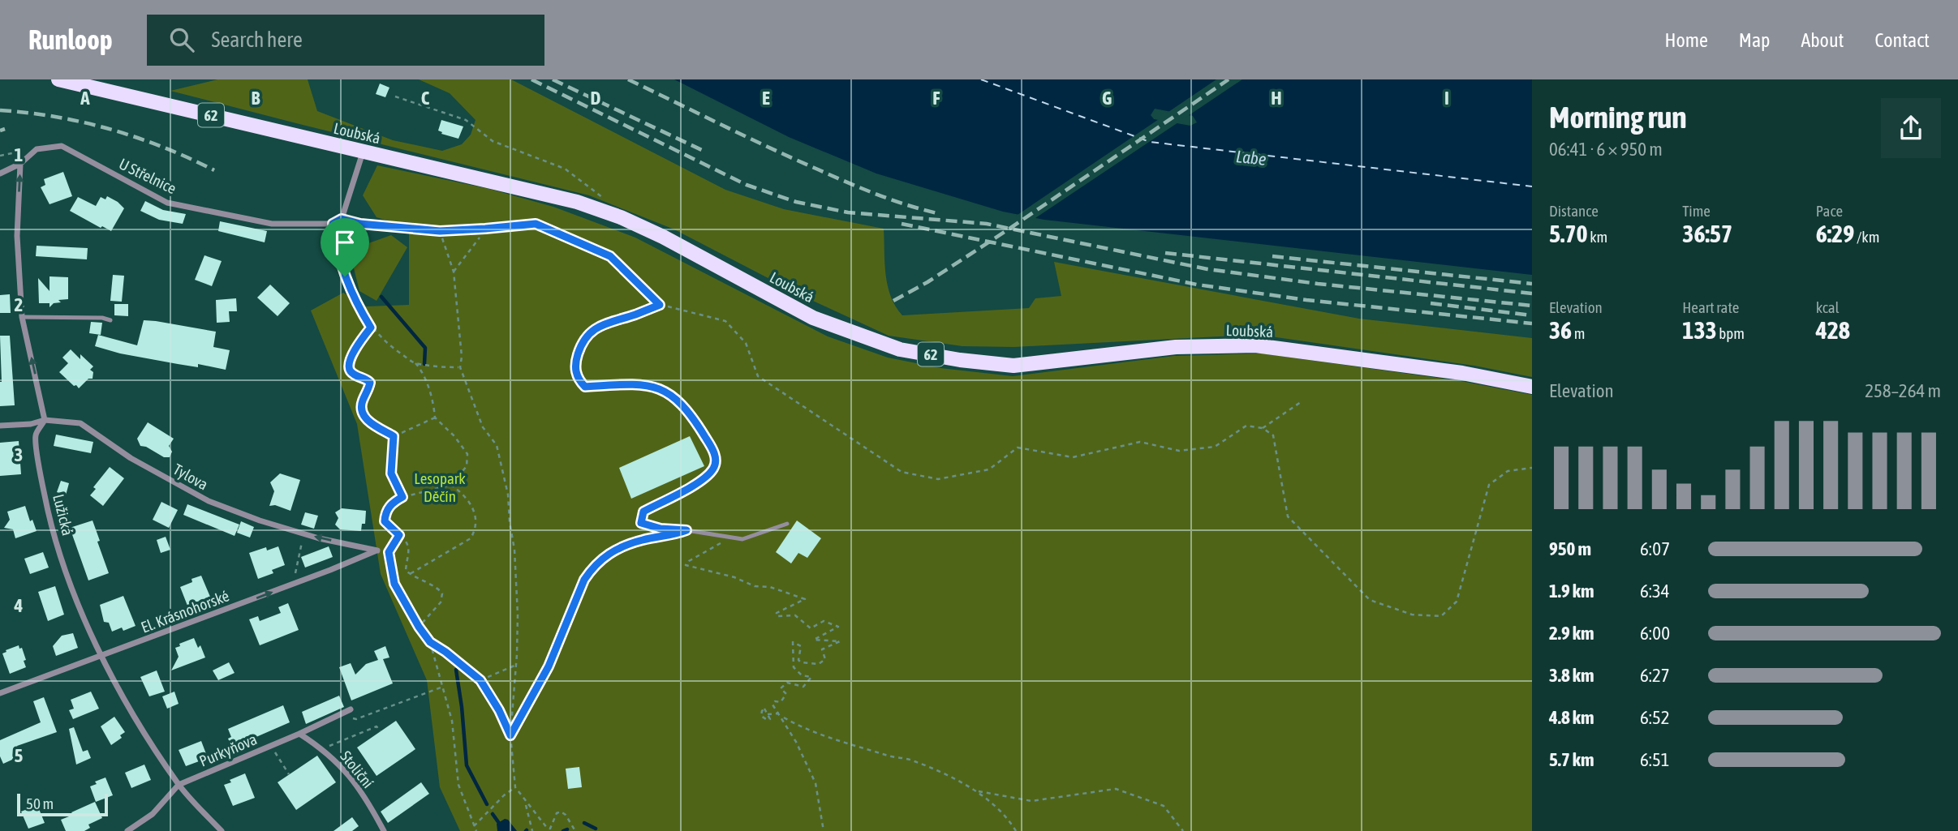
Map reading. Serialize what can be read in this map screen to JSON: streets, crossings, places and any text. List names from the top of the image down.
{
  "streets": {
    "main road": ["62", "Loubská"],
    "street": [
      "U Střelnice",
      "Tylova",
      "Lužická",
      "El. Krásnohorské",
      "Purkyňova",
      "Stoliční"
    ]
  },
  "crossings": [
    ["Tylova", "Lužická"],
    ["Tylova", "El. Krásnohorské"],
    ["Lužická", "El. Krásnohorské"],
    ["Lužická", "Purkyňova"],
    ["Purkyňova", "Stoliční"]
  ],
  "one_way": ["Lužická", "El. Krásnohorské"],
  "water": ["Labe"],
  "parks": ["Lesopark Děčín"],
  "scale_bar": "50 m",
  "page": {
    "header": "Runloop",
    "search": "Search here",
    "nav": [
      "Home",
      "Map",
      "About",
      "Contact"
    ],
    "heading": ["Morning run", "06:41 · 6 × 950 m"],
    "stats": [
      ["Distance", "5.70 km"],
      ["Time", "36:57"],
      ["Pace", "6:29 /km"],
      ["Elevation", "36 m"],
      ["Heart rate", "133 bpm"],
      ["kcal", "428"]
    ],
    "chart": ["Elevation", "258–264 m"],
    "list": [
      {
        "name": "950 m",
        "note": "6:07"
      },
      {
        "name": "1.9 km",
        "note": "6:34"
      },
      {
        "name": "2.9 km",
        "note": "6:00"
      },
      {
        "name": "3.8 km",
        "note": "6:27"
      },
      {
        "name": "4.8 km",
        "note": "6:52"
      },
      {
        "name": "5.7 km",
        "note": "6:51"
      }
    ],
    "scale": "50 m"
  },
  "grid": {
    "columns": [
      "A",
      "B",
      "C",
      "D",
      "E",
      "F",
      "G",
      "H",
      "I"
    ],
    "rows": [
      "1",
      "2",
      "3",
      "4",
      "5"
    ]
  }
}
